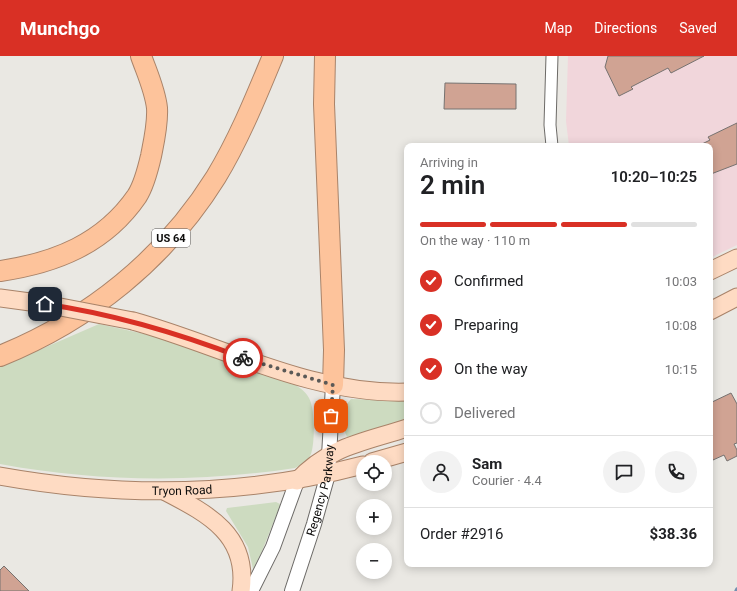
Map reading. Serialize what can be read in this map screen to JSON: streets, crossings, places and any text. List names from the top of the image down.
{
  "streets": {
    "highway": ["US 64"],
    "main road": ["Tryon Road"],
    "street": ["Regency Parkway"]
  },
  "crossings": [
    ["Tryon Road", "Regency Parkway"]
  ],
  "page": {
    "header": "Munchgo",
    "nav": ["Map", "Directions", "Saved"],
    "heading": ["2 min", "Arriving in", "10:20–10:25"],
    "panel": [
      "Sam",
      "Courier · 4.4",
      "Order #2916",
      "$38.36"
    ],
    "bar": "On the way · 110 m",
    "list": [
      ["Confirmed", "10:03"],
      ["Preparing", "10:08"],
      ["On the way", "10:15"],
      "Delivered"
    ],
    "map_buttons": ["+", "−"]
  }
}
